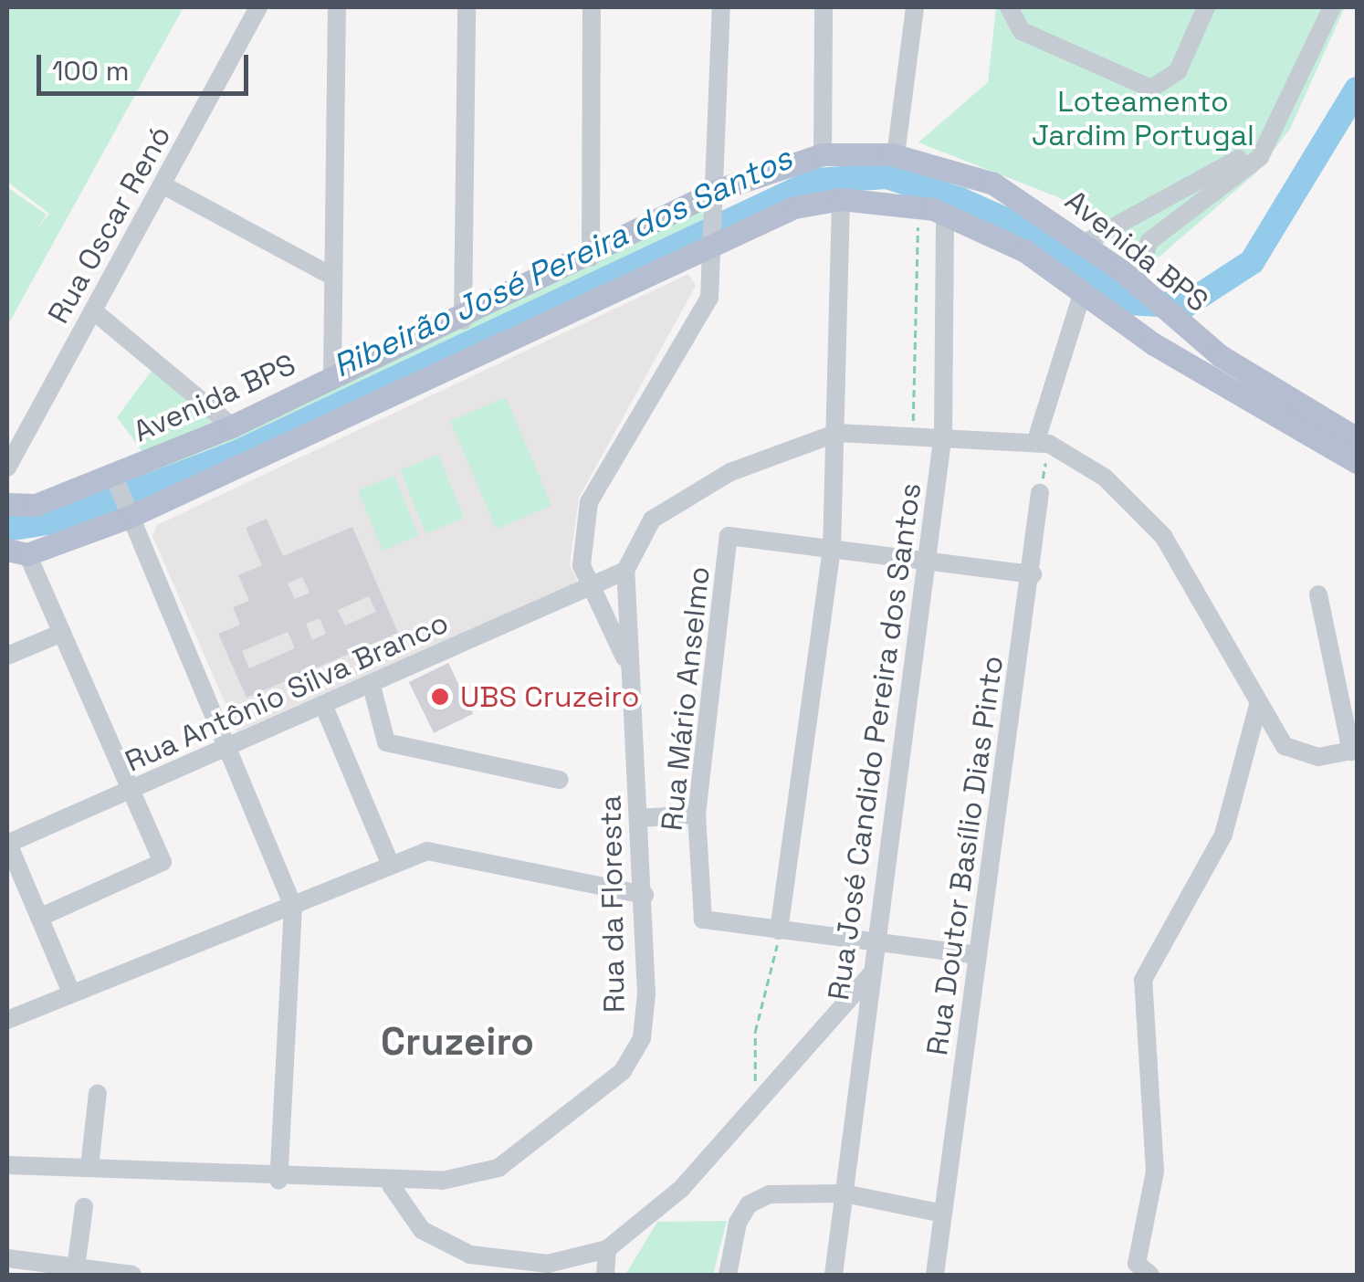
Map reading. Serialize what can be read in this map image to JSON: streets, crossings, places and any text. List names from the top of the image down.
{
  "streets": {
    "main road": ["Avenida BPS"],
    "street": [
      "Rua Oscar Renó",
      "Rua Antônio Silva Branco",
      "Rua Mário Anselmo",
      "Rua José Candido Pereira dos Santos",
      "Rua Doutor Basílio Dias Pinto",
      "Rua da Floresta"
    ]
  },
  "crossings": [
    ["Avenida BPS", "Rua José Candido Pereira dos Santos"]
  ],
  "districts": ["Cruzeiro"],
  "water": ["Ribeirão José Pereira dos Santos"],
  "parks": ["Loteamento Jardim Portugal"],
  "places": ["UBS Cruzeiro"],
  "scale_bar": "100 m"
}
